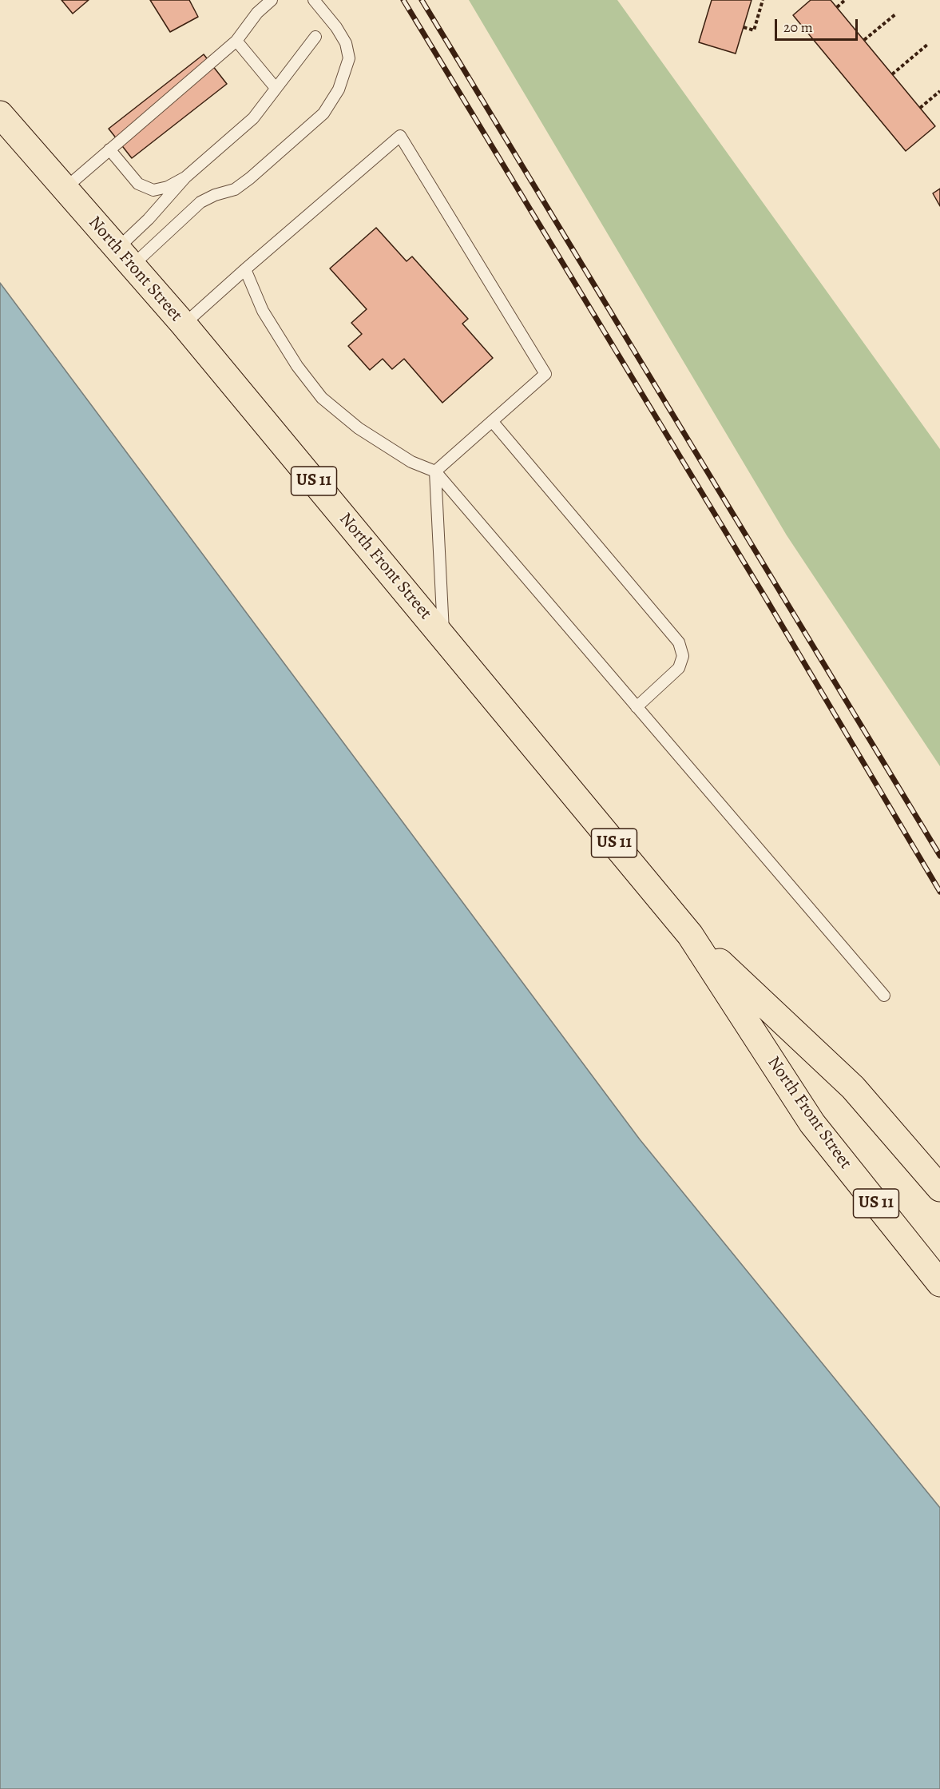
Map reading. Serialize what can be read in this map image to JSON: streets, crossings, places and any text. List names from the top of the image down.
{
  "streets": {
    "main road": ["North Front Street", "US 11"]
  },
  "scale_bar": "20 m"
}
